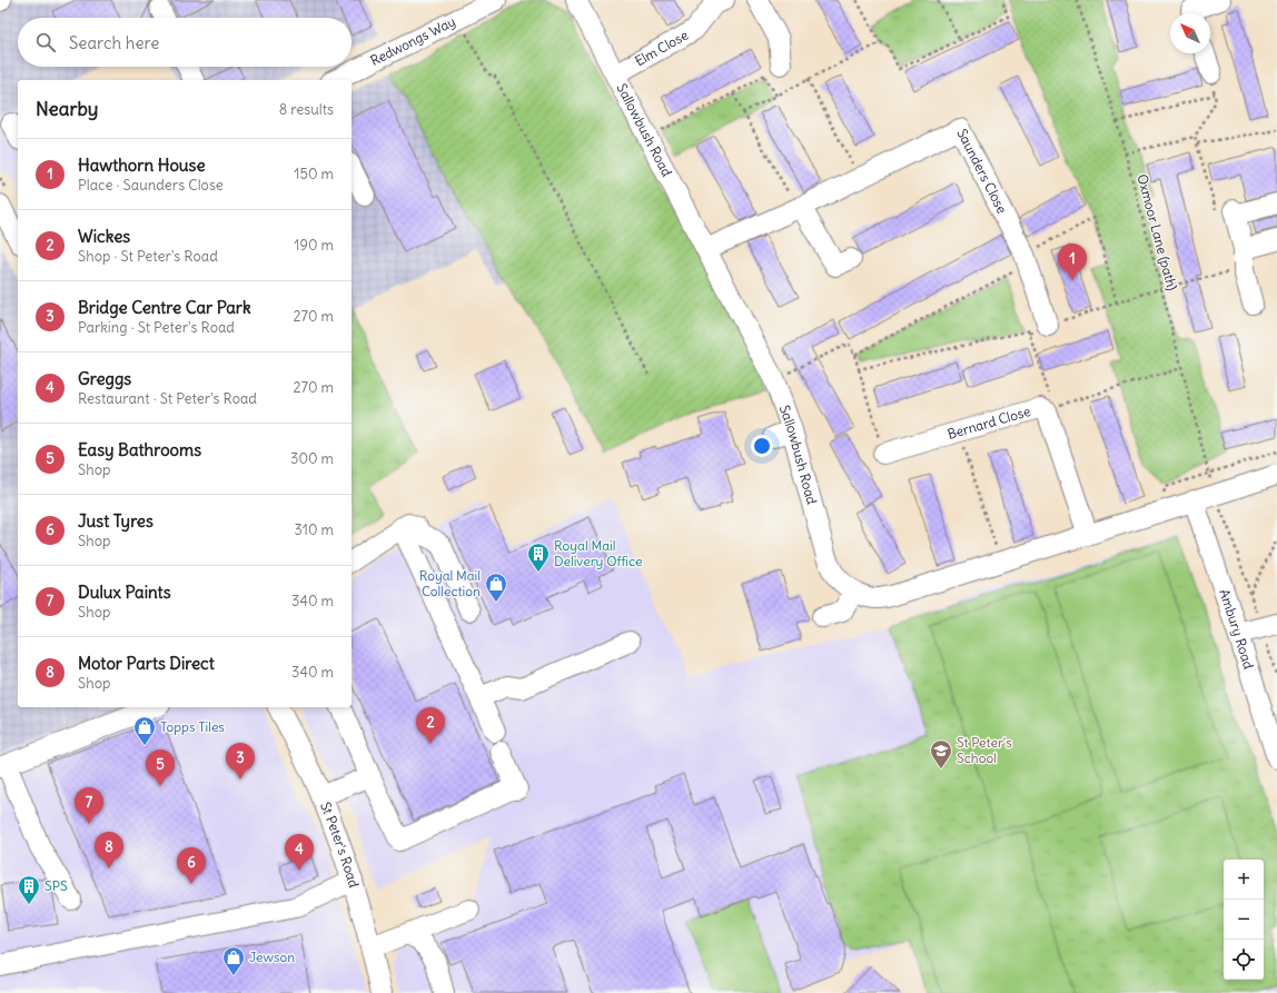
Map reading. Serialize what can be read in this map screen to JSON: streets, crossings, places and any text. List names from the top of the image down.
{
  "streets": {
    "street": [
      "Redwongs Way",
      "Elm Close",
      "Sallowbush Road",
      "Saunders Close",
      "Bernard Close",
      "Ambury Road",
      "St Peter's Road"
    ],
    "path": ["Oxmoor Lane (path)"]
  },
  "crossings": [
    ["Elm Close", "Sallowbush Road"],
    ["Sallowbush Road", "Saunders Close"],
    ["Sallowbush Road", "Oxmoor Lane (path)"],
    ["Sallowbush Road", "Bernard Close"],
    ["Sallowbush Road", "Ambury Road"]
  ],
  "places": {
    "building": ["Royal Mail Delivery Office", "SPS"],
    "shop": ["Royal Mail Collection", "Topps Tiles", "Jewson"],
    "school or university": ["St Peter's School"]
  },
  "north": "top left",
  "page": {
    "search": "Search here",
    "heading": ["Nearby", "8 results"],
    "list": [
      {
        "mark": "1",
        "name": "Hawthorn House",
        "note": "Place · Saunders Close",
        "value": "150 m"
      },
      {
        "mark": "2",
        "name": "Wickes",
        "note": "Shop · St Peter's Road",
        "value": "190 m"
      },
      {
        "mark": "3",
        "name": "Bridge Centre Car Park",
        "note": "Parking · St Peter's Road",
        "value": "270 m"
      },
      {
        "mark": "4",
        "name": "Greggs",
        "note": "Restaurant · St Peter's Road",
        "value": "270 m"
      },
      {
        "mark": "5",
        "name": "Easy Bathrooms",
        "note": "Shop",
        "value": "300 m"
      },
      {
        "mark": "6",
        "name": "Just Tyres",
        "note": "Shop",
        "value": "310 m"
      },
      {
        "mark": "7",
        "name": "Dulux Paints",
        "note": "Shop",
        "value": "340 m"
      },
      {
        "mark": "8",
        "name": "Motor Parts Direct",
        "note": "Shop",
        "value": "340 m"
      }
    ],
    "pins": [
      "1",
      "2",
      "3",
      "5",
      "7",
      "8",
      "4",
      "6"
    ],
    "map_buttons": ["+", "−"]
  }
}
